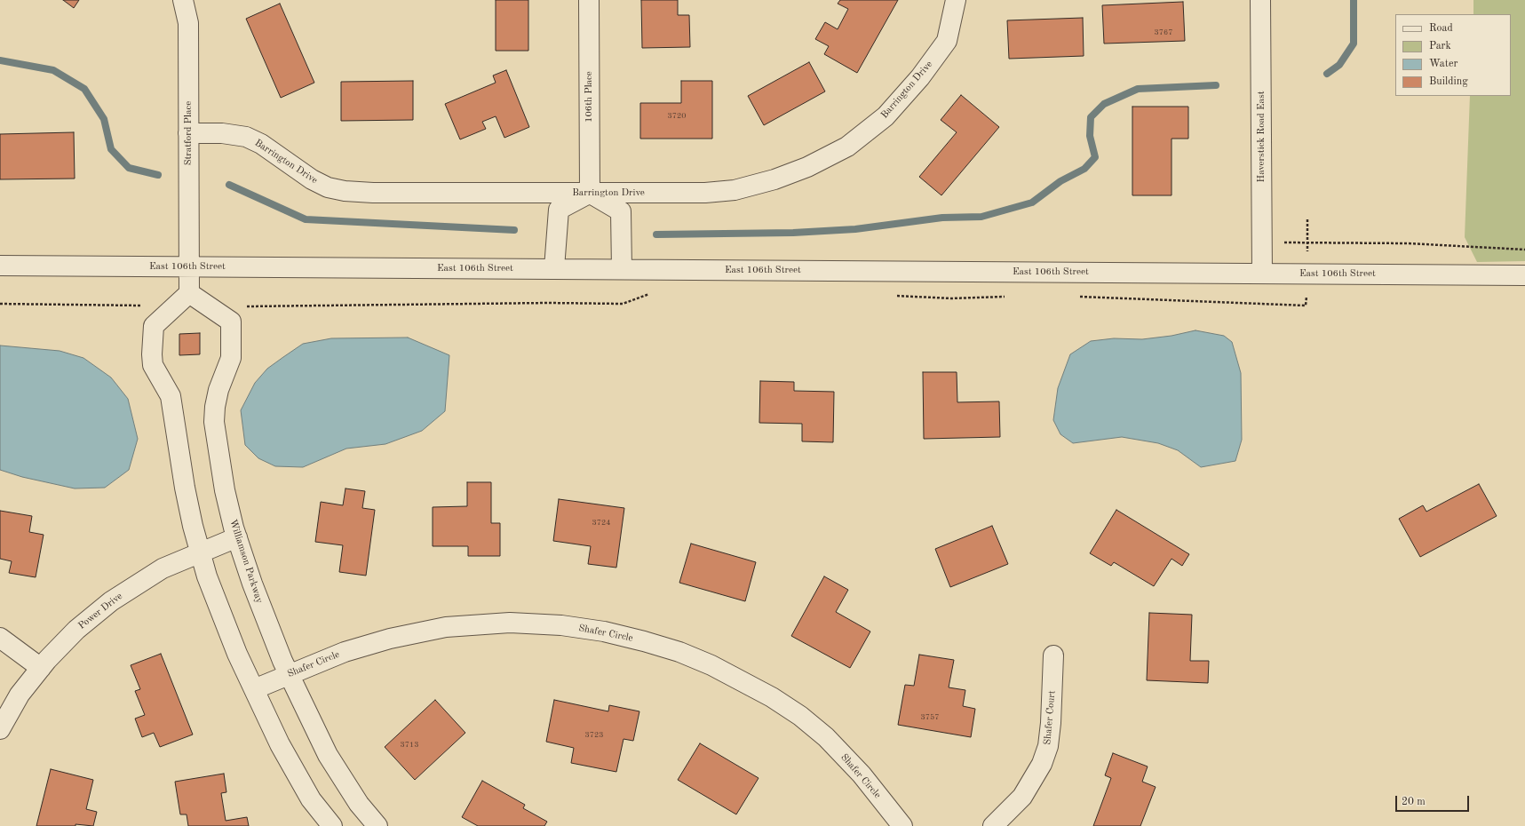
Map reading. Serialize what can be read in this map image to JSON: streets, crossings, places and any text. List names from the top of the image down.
{
  "streets": {
    "street": [
      "Barrington Drive",
      "106th Place",
      "Stratford Place",
      "Haverstick Road East",
      "East 106th Street",
      "Williamson Parkway",
      "Power Drive",
      "Shafer Circle",
      "Shafer Court"
    ]
  },
  "crossings": [
    ["Barrington Drive", "106th Place"],
    ["Barrington Drive", "Stratford Place"],
    ["Stratford Place", "East 106th Street"],
    ["Haverstick Road East", "East 106th Street"],
    ["Williamson Parkway", "Power Drive"],
    ["Williamson Parkway", "Shafer Circle"]
  ],
  "house_numbers": [
    "3767",
    "3720",
    "3724",
    "3757",
    "3723",
    "3713"
  ],
  "legend": [
    "Road",
    "Park",
    "Water",
    "Building"
  ],
  "scale_bar": "20 m"
}
